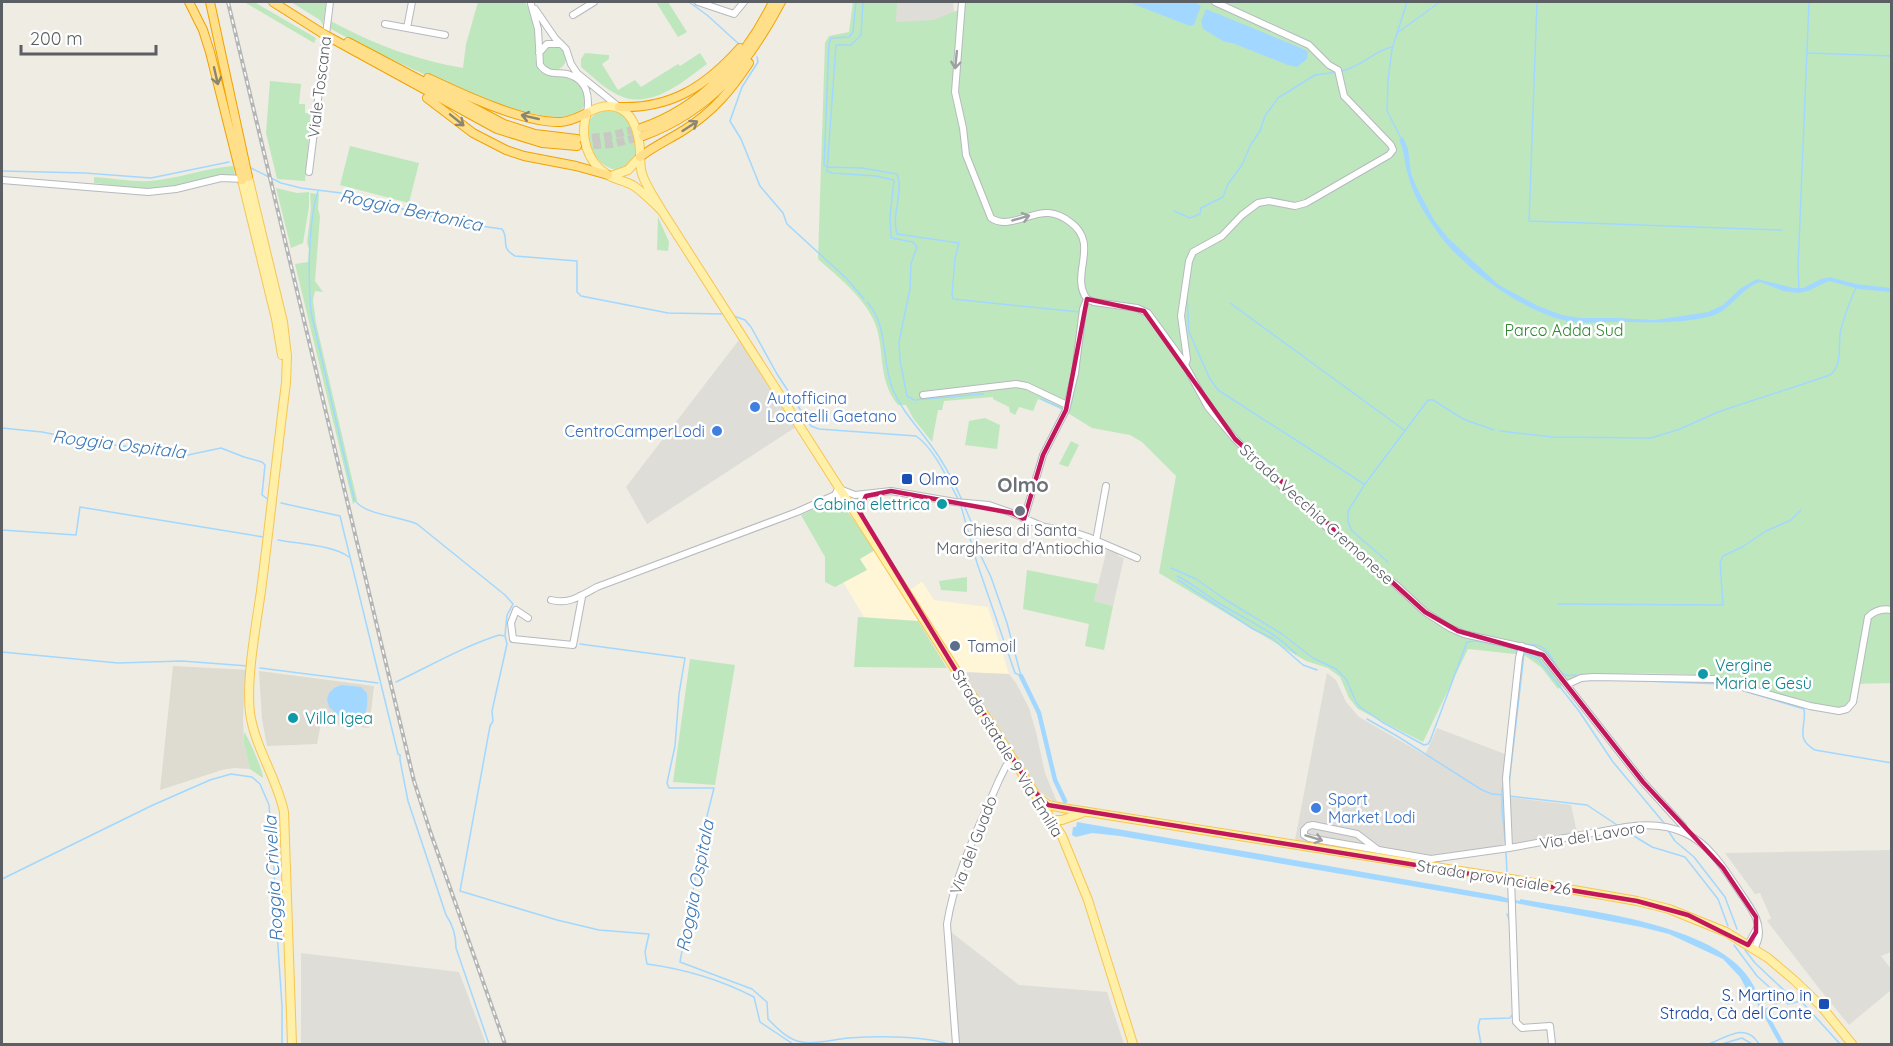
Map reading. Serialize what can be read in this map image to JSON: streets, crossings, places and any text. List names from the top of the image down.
{
  "streets": {
    "main road": ["Strada statale 9 Via Emilia", "Strada provinciale 26"],
    "street": [
      "Viale Toscana",
      "Strada Vecchia Cremonese",
      "Via del Lavoro",
      "Via del Guado"
    ]
  },
  "crossings": [
    ["Strada Vecchia Cremonese", "Via del Lavoro"],
    ["Strada statale 9 Via Emilia", "Via del Guado"],
    ["Strada statale 9 Via Emilia", "Strada provinciale 26"],
    ["Via del Lavoro", "Strada provinciale 26"]
  ],
  "districts": ["Olmo"],
  "water": ["Roggia Bertonica", "Roggia Ospitala", "Roggia Crivella"],
  "parks": ["Parco Adda Sud"],
  "places": {
    "other": [
      "Autofficina Locatelli Gaetano",
      "CentroCamperLodi",
      "Cabina elettrica",
      "Chiesa di Santa Margherita d'Antiochia",
      "Tamoil",
      "Vergine Maria e Gesù",
      "Villa Igea",
      "Sport Market Lodi"
    ],
    "transit": ["Olmo", "S. Martino in Strada, Cà del Conte"]
  },
  "scale_bar": "200 m"
}
